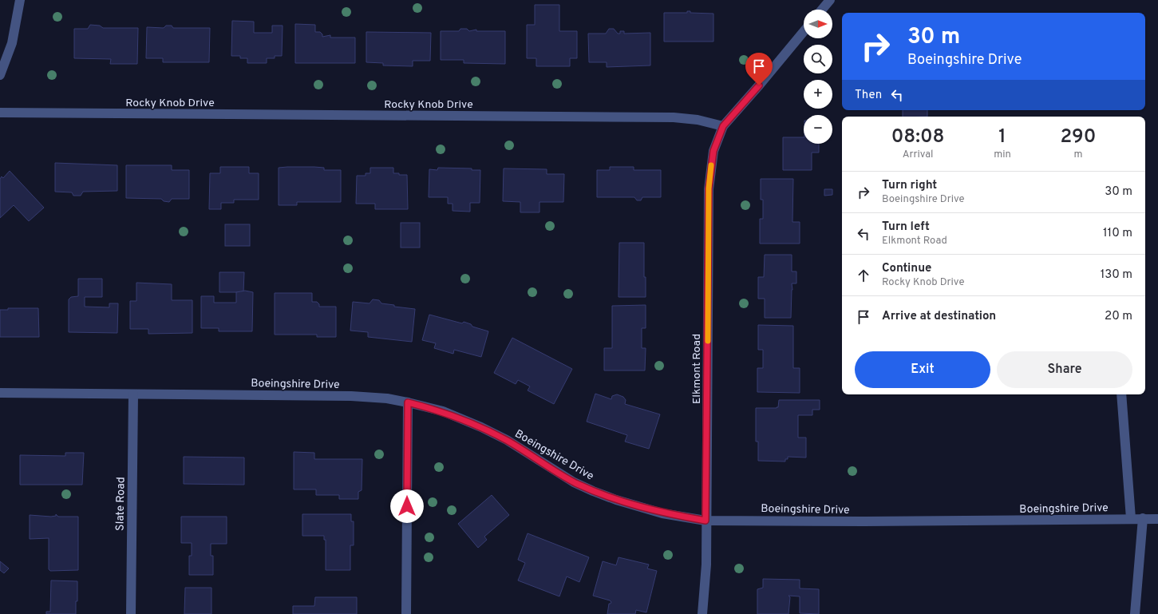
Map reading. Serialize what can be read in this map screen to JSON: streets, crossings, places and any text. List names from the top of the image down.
{
  "streets": {
    "street": [
      "Rocky Knob Drive",
      "Elkmont Road",
      "Boeingshire Drive",
      "Slate Road"
    ]
  },
  "crossings": [
    ["Rocky Knob Drive", "Elkmont Road"],
    ["Elkmont Road", "Boeingshire Drive"],
    ["Boeingshire Drive", "Slate Road"]
  ],
  "north": "right",
  "page": {
    "map_buttons": ["+", "−"],
    "turn": ["30 m", "Boeingshire Drive"],
    "then": "Then",
    "eta": [
      "08:08",
      "Arrival",
      "1",
      "min",
      "290",
      "m"
    ],
    "list": [
      {
        "name": "Turn right",
        "note": "Boeingshire Drive",
        "value": "30 m"
      },
      {
        "name": "Turn left",
        "note": "Elkmont Road",
        "value": "110 m"
      },
      {
        "name": "Continue",
        "note": "Rocky Knob Drive",
        "value": "130 m"
      },
      {
        "name": "Arrive at destination",
        "value": "20 m"
      }
    ],
    "buttons": ["Exit", "Share"]
  }
}
